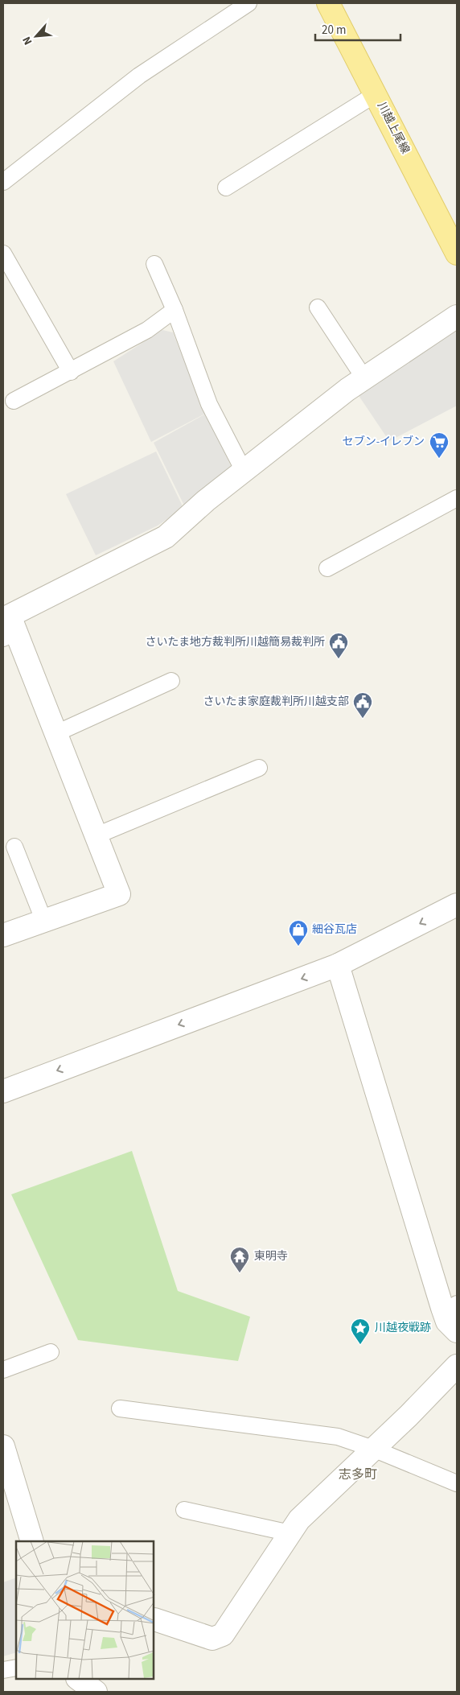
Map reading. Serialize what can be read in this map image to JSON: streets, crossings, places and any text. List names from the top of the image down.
{
  "streets": {
    "main road": ["川越上尾線"]
  },
  "districts": ["志多町"],
  "places": {
    "supermarket": ["セブン-イレブン"],
    "public building": ["さいたま地方裁判所川越簡易裁判所", "さいたま家庭裁判所川越支部"],
    "shop": ["細谷瓦店"],
    "temple": ["東明寺"],
    "place": ["川越夜戦跡"]
  },
  "scale_bar": "20 m",
  "north": "bottom left"
}
